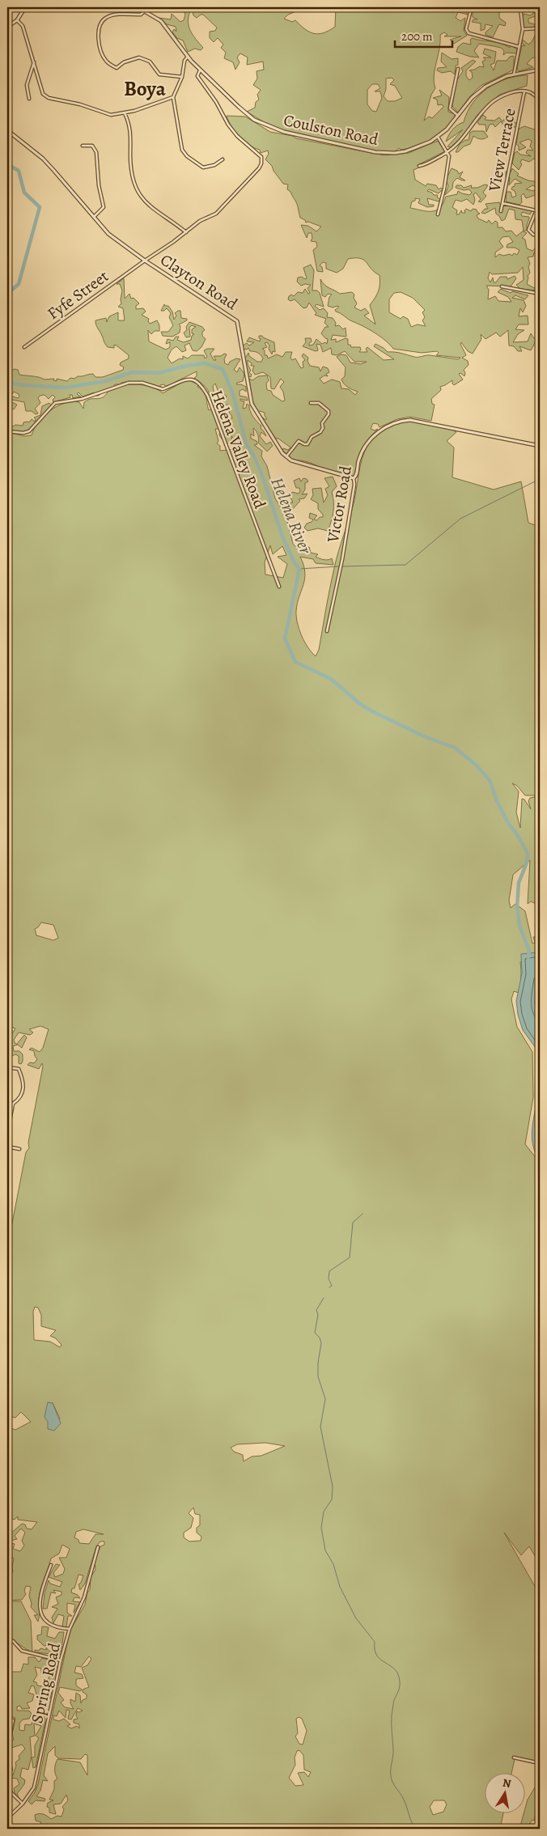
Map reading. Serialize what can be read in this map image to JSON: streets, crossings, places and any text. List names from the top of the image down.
{
  "streets": {
    "street": [
      "Coulston Road",
      "View Terrace",
      "Clayton Road",
      "Fyfe Street",
      "Helena Valley Road",
      "Victor Road",
      "Spring Road"
    ]
  },
  "crossings": [
    ["Coulston Road", "Fyfe Street"],
    ["Clayton Road", "Fyfe Street"]
  ],
  "districts": ["Boya"],
  "water": ["Helena River"],
  "scale_bar": "200 m",
  "north": "top"
}
